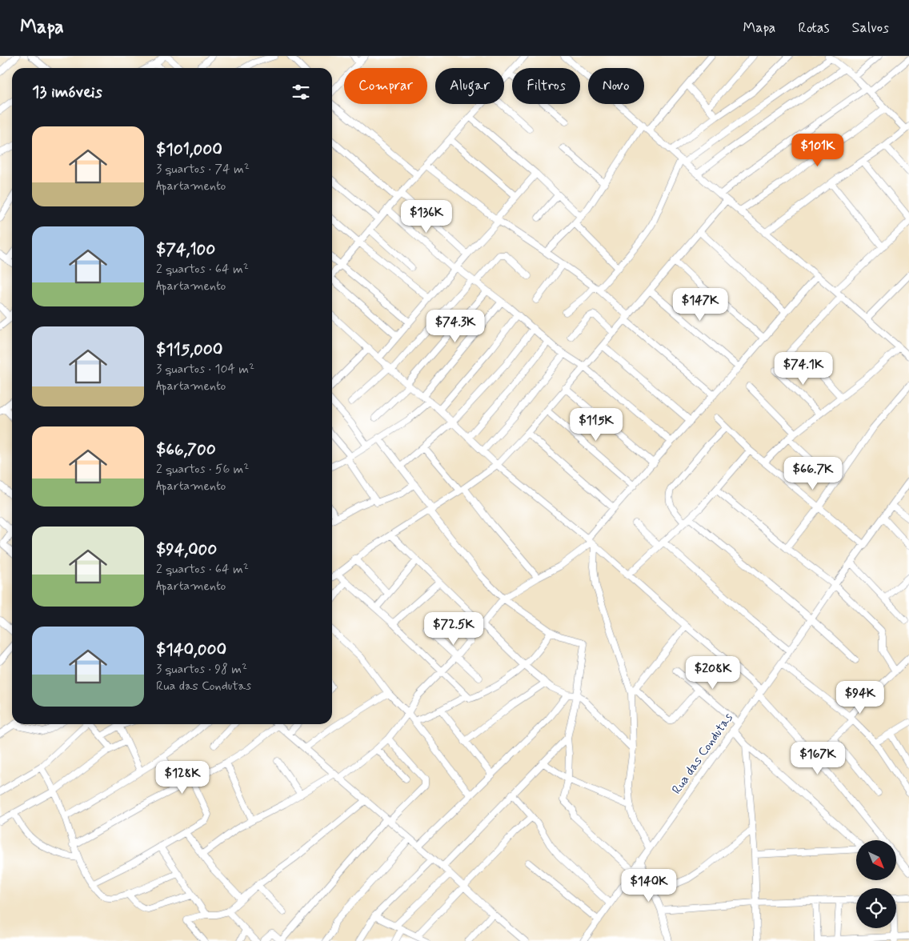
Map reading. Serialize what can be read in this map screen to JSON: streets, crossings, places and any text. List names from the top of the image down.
{
  "streets": {
    "street": ["Rua das Condutas"]
  },
  "north": "bottom right",
  "page": {
    "header": "Mapa",
    "nav": ["Mapa", "Rotas", "Salvos"],
    "chip": [
      "Comprar",
      "Alugar",
      "Filtros",
      "Novo"
    ],
    "heading": "13 imóveis",
    "list": [
      {
        "name": "$101,000",
        "note": "3 quartos · 74 m² · Apartamento"
      },
      {
        "name": "$74,100",
        "note": "2 quartos · 64 m² · Apartamento"
      },
      {
        "name": "$115,000",
        "note": "3 quartos · 104 m² · Apartamento"
      },
      {
        "name": "$66,700",
        "note": "2 quartos · 56 m² · Apartamento"
      },
      {
        "name": "$94,000",
        "note": "2 quartos · 64 m² · Apartamento"
      },
      {
        "name": "$140,000",
        "note": "3 quartos · 98 m² · Rua das Condutas"
      }
    ],
    "price": [
      "$101K",
      "$136K",
      "$147K",
      "$74.3K",
      "$74.1K",
      "$115K",
      "$66.7K",
      "$72.5K",
      "$208K",
      "$94K",
      "$167K",
      "$128K",
      "$140K"
    ]
  }
}
